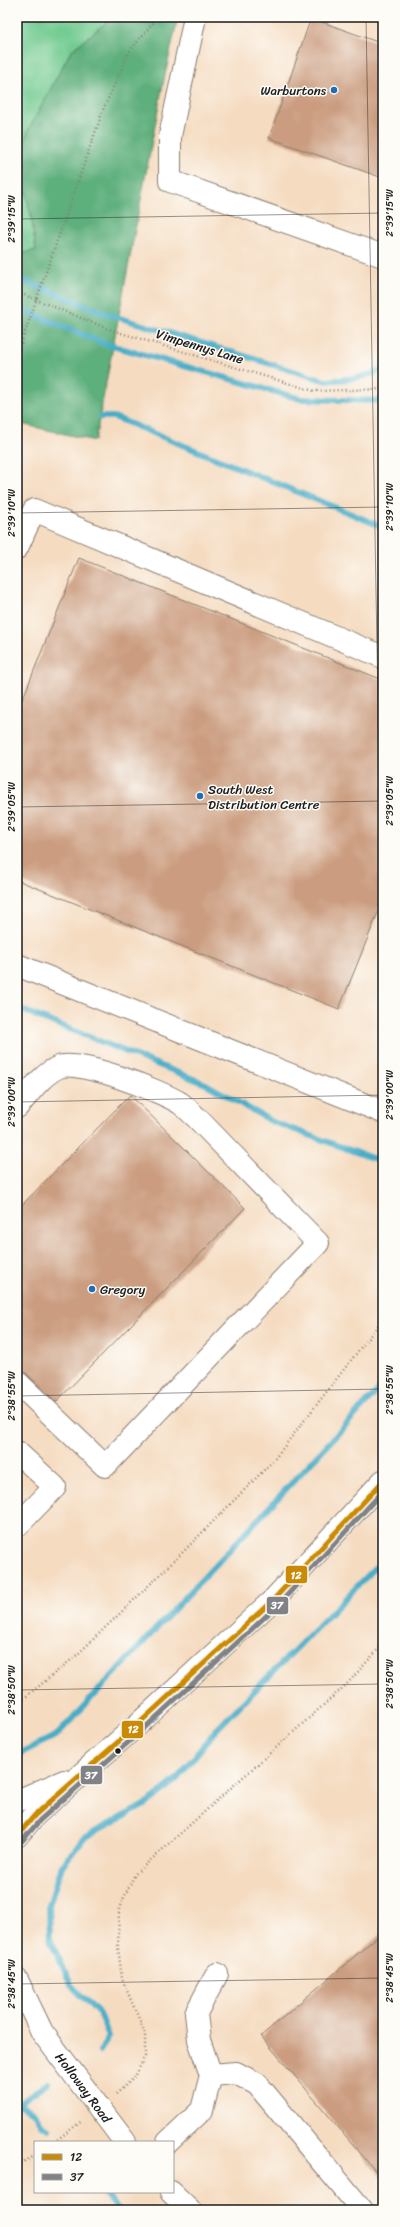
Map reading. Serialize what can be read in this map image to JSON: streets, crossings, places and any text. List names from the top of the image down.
{
  "streets": {
    "street": ["Holloway Road"],
    "path": ["Vimpennys Lane"]
  },
  "places": ["Warburtons", "South West Distribution Centre", "Gregory"],
  "lines": ["transit line 12", "transit line 37"],
  "legend": ["12", "37"],
  "coordinates": [
    "2°39'15\"W",
    "2°39'10\"W",
    "2°39'05\"W",
    "2°39'00\"W",
    "2°38'55\"W",
    "2°38'50\"W",
    "2°38'45\"W"
  ]
}
